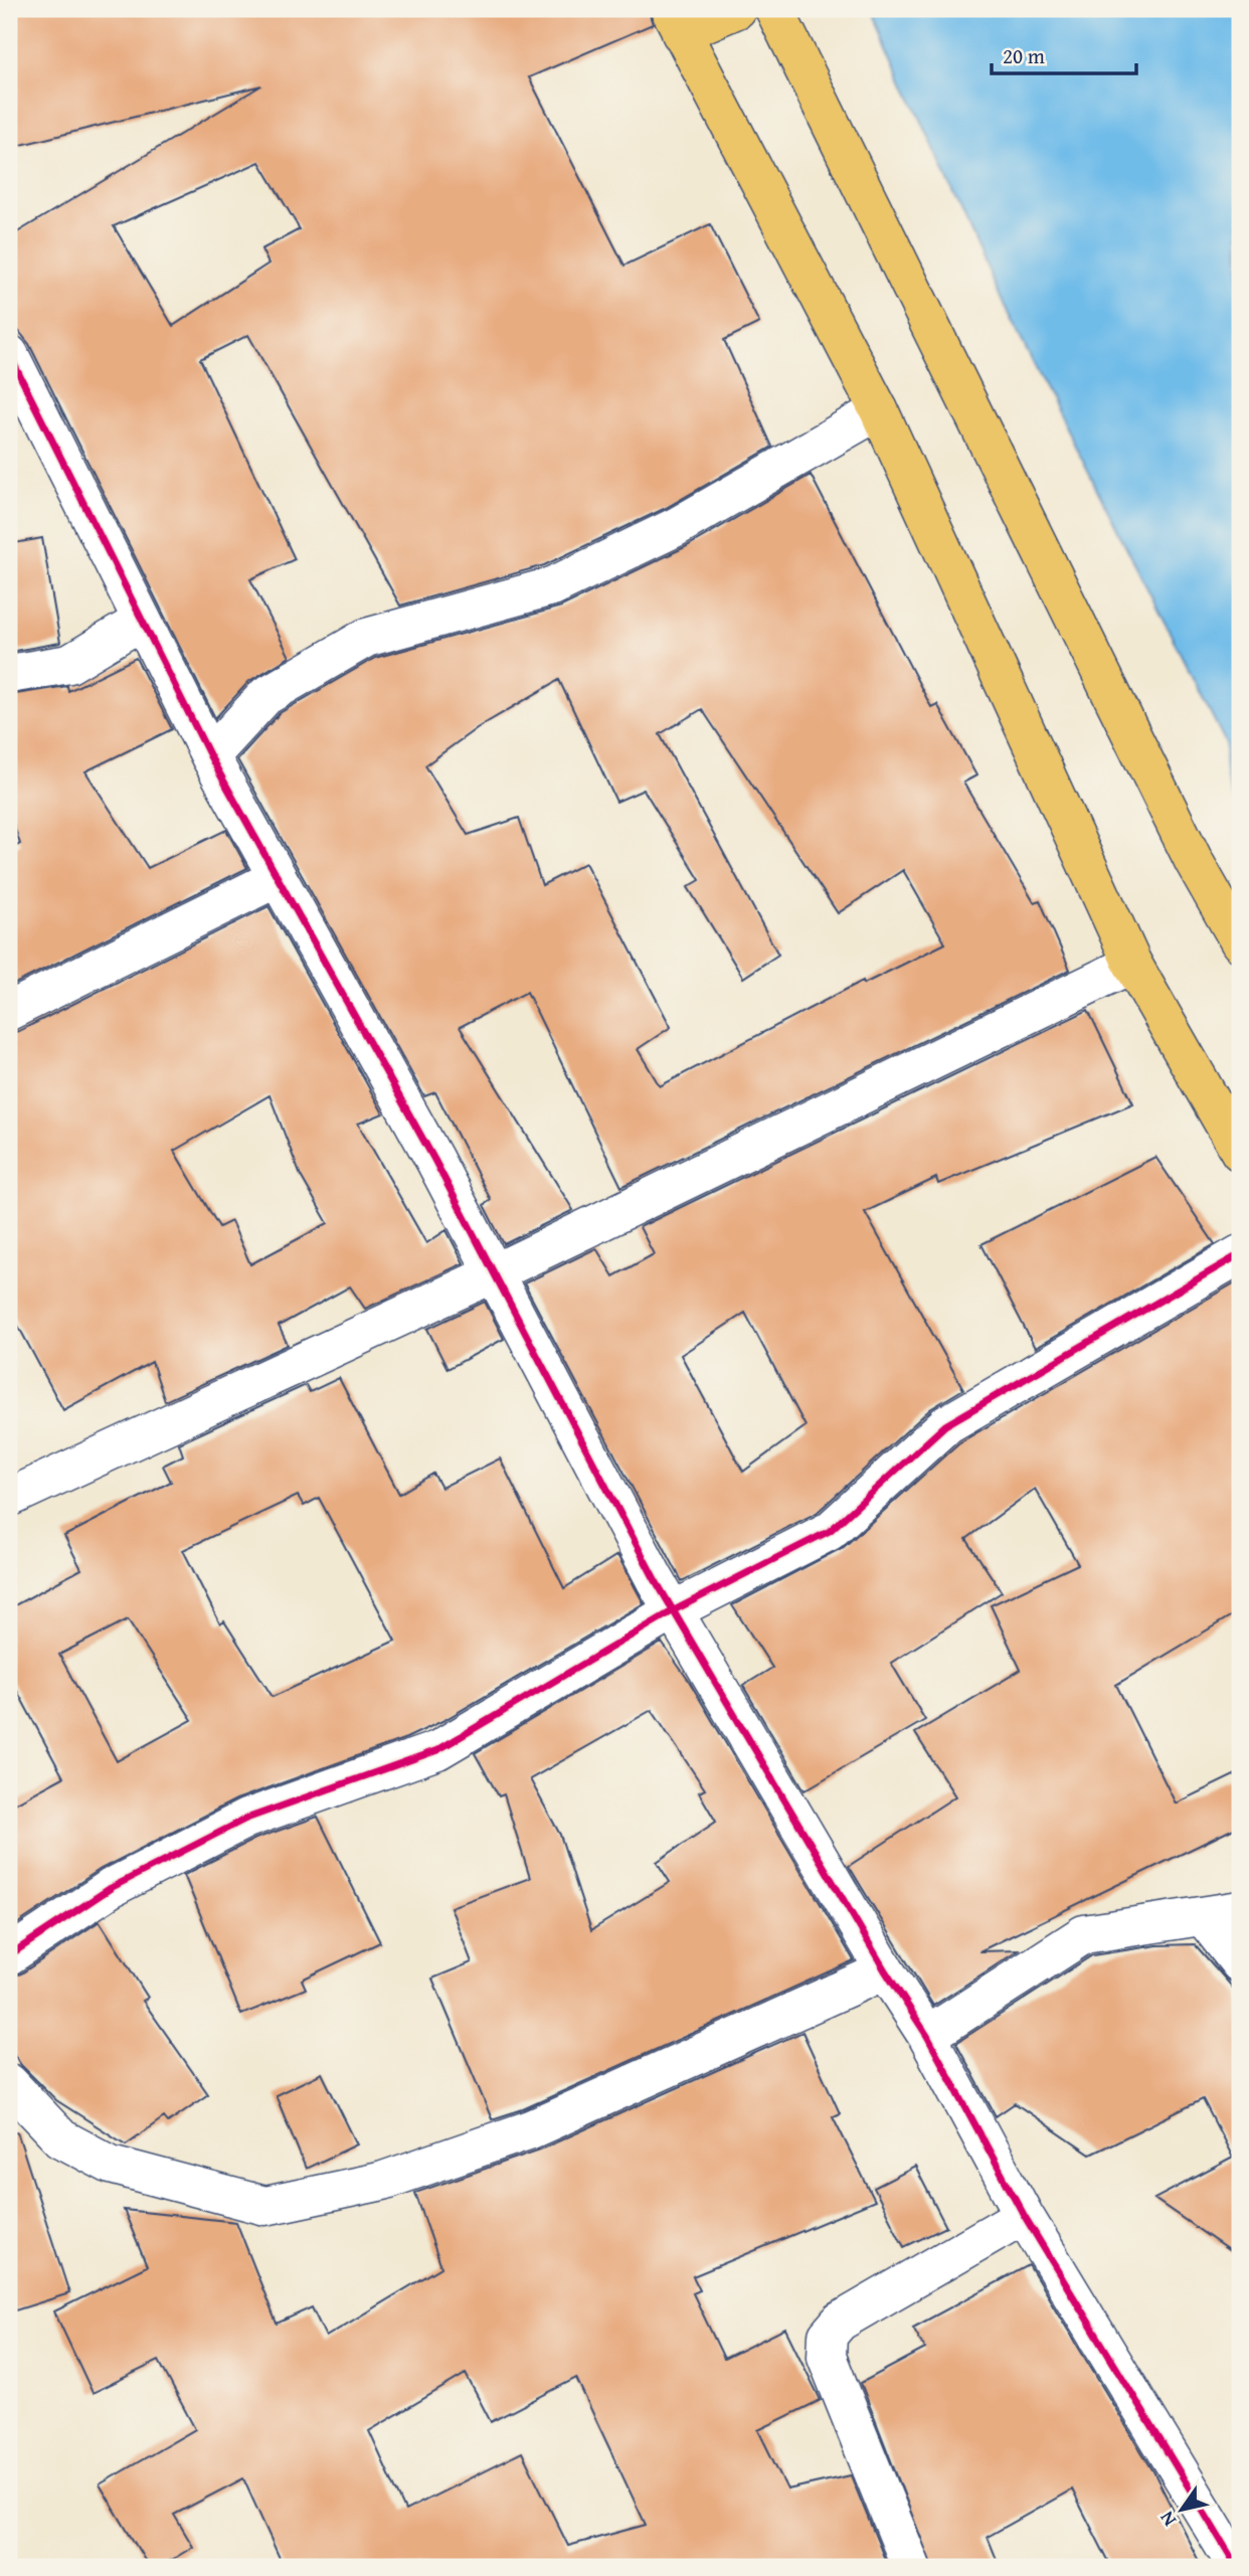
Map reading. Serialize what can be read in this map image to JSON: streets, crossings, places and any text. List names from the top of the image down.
{
  "scale_bar": "20 m",
  "north": "bottom left"
}
